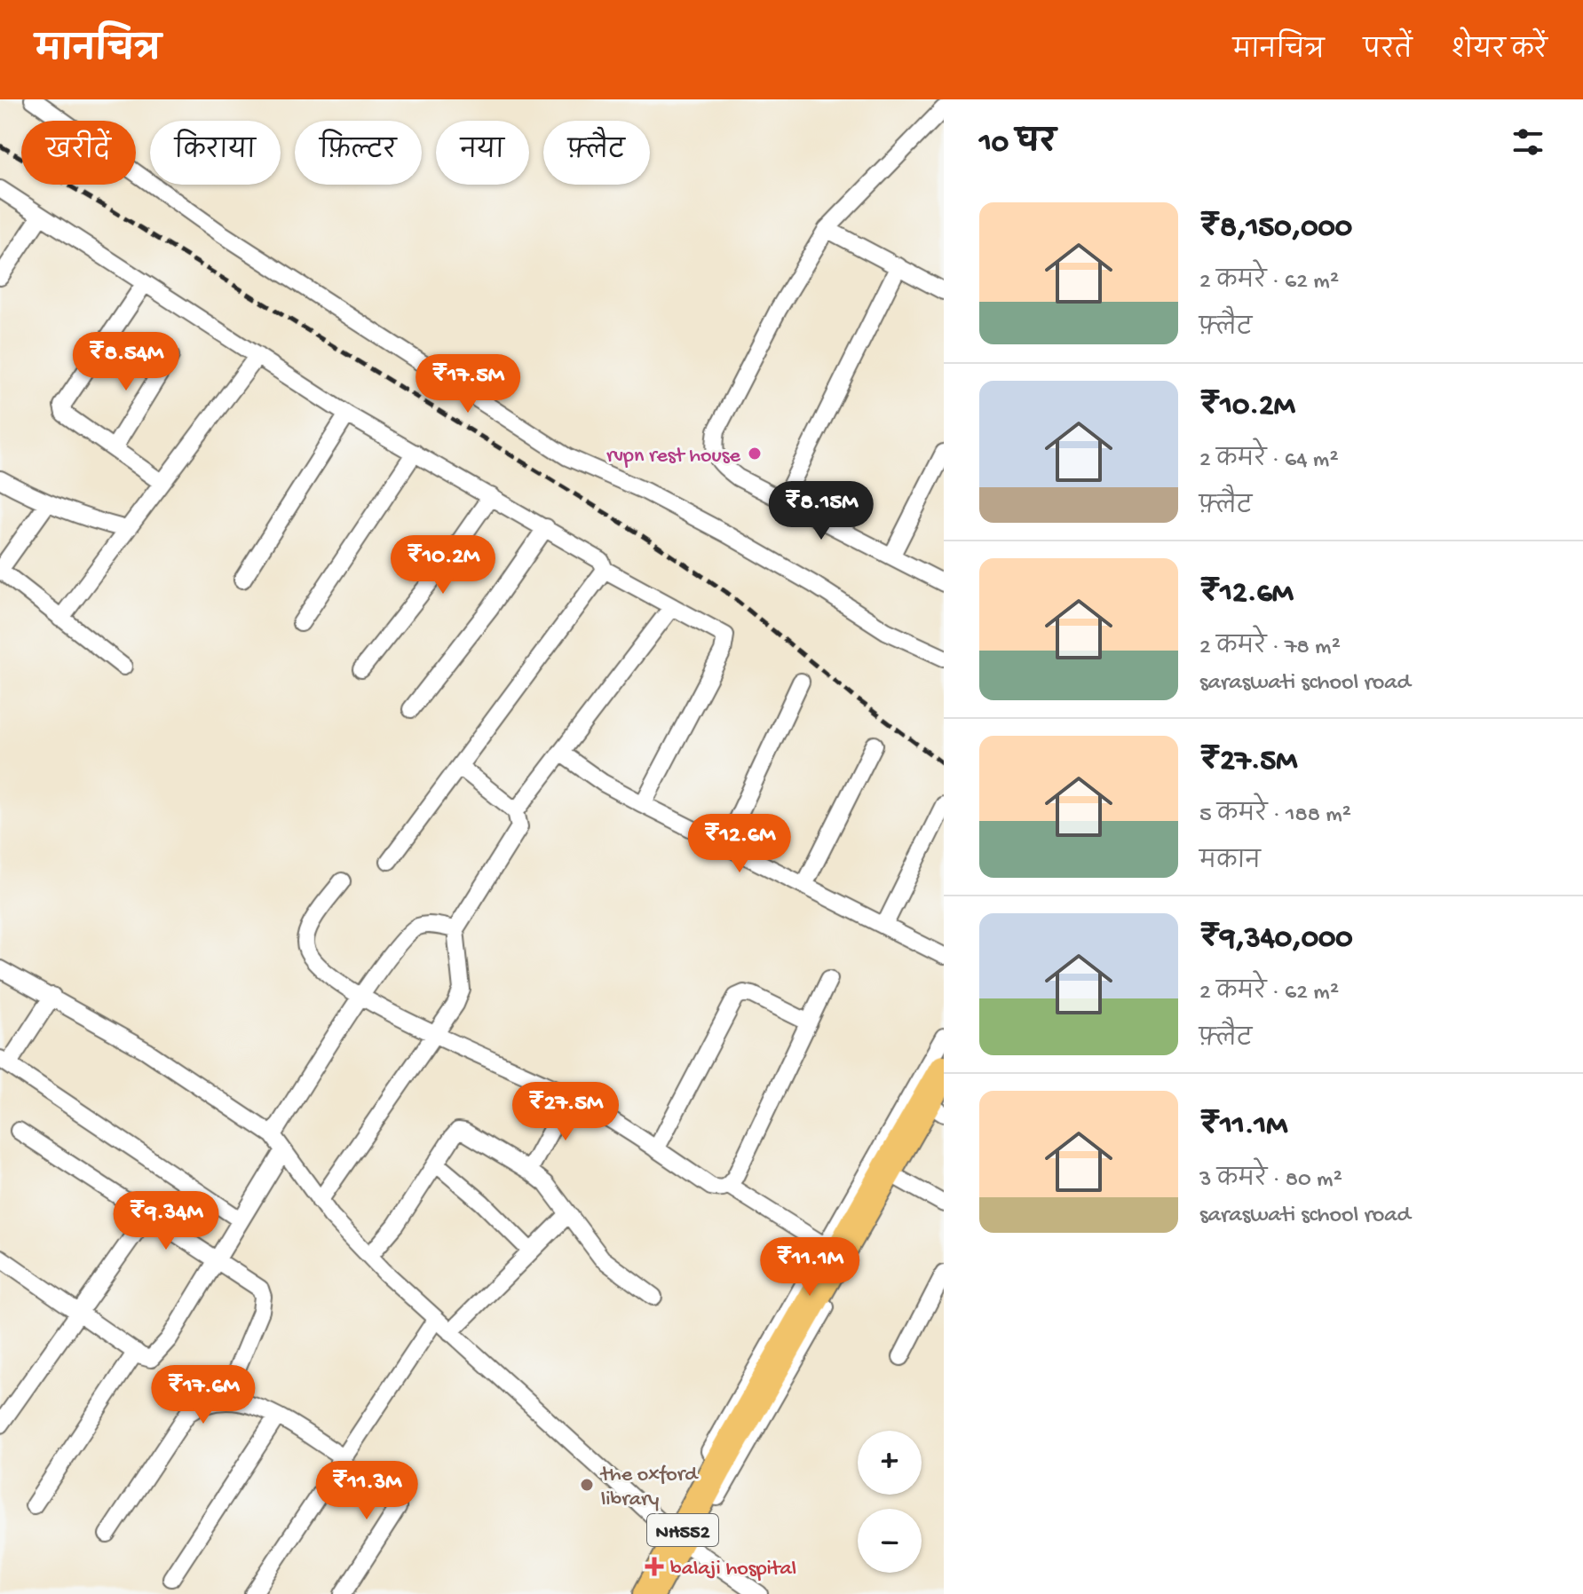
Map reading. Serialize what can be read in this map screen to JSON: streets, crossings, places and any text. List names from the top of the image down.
{
  "streets": {
    "highway": ["NH552"]
  },
  "places": {
    "other": ["rvpn rest house", "the oxford library"],
    "health": ["balaji hospital"]
  },
  "page": {
    "header": "मानचित्र",
    "nav": ["मानचित्र", "परतें", "शेयर करें"],
    "heading": "10 घर",
    "chip": [
      "खरीदें",
      "किराया",
      "फ़िल्टर",
      "नया",
      "फ़्लैट"
    ],
    "list": [
      {
        "name": "₹8,150,000",
        "note": "2 कमरे · 62 m² · फ़्लैट"
      },
      {
        "name": "₹10.2M",
        "note": "2 कमरे · 64 m² · फ़्लैट"
      },
      {
        "name": "₹12.6M",
        "note": "2 कमरे · 78 m² · saraswati school road"
      },
      {
        "name": "₹27.5M",
        "note": "5 कमरे · 188 m² · मकान"
      },
      {
        "name": "₹9,340,000",
        "note": "2 कमरे · 62 m² · फ़्लैट"
      },
      {
        "name": "₹11.1M",
        "note": "3 कमरे · 80 m² · saraswati school road"
      }
    ],
    "price": [
      "₹8.54M",
      "₹17.5M",
      "₹8.15M",
      "₹10.2M",
      "₹12.6M",
      "₹27.5M",
      "₹9.34M",
      "₹11.1M",
      "₹17.6M",
      "₹11.3M"
    ],
    "map_buttons": ["+", "−"]
  }
}
